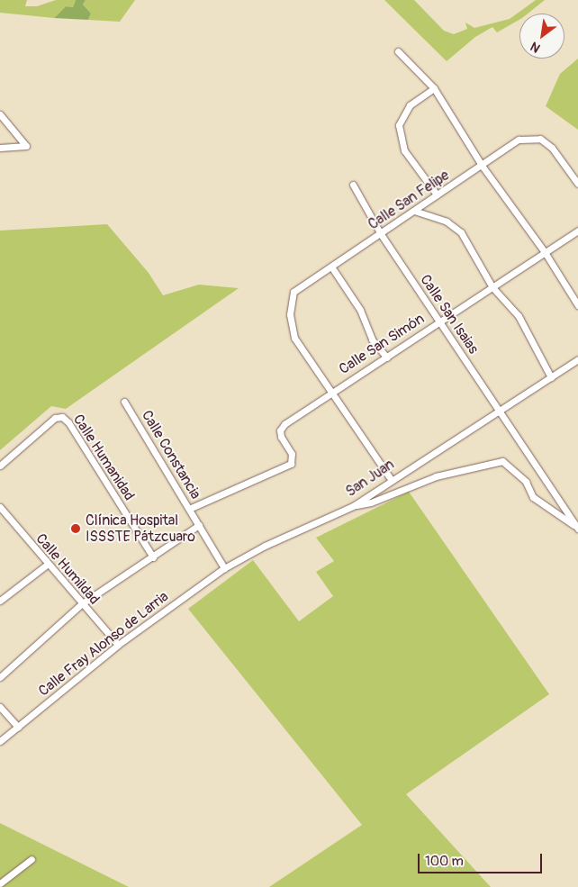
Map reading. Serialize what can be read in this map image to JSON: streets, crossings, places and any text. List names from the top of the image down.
{
  "streets": {
    "street": [
      "Calle San Felipe",
      "Calle San Isaias",
      "Calle San Simón",
      "Calle Constancia",
      "Calle Humanidad",
      "San Juan",
      "Calle Humildad",
      "Calle Fray Alonso de Larria"
    ]
  },
  "crossings": [
    ["Calle San Felipe", "Calle San Isaias"],
    ["Calle San Felipe", "Calle San Simón"],
    ["Calle San Isaias", "Calle San Simón"],
    ["Calle San Isaias", "San Juan"],
    ["Calle San Simón", "Calle Constancia"],
    ["Calle Constancia", "San Juan"],
    ["Calle Constancia", "Calle Fray Alonso de Larria"],
    ["San Juan", "Calle Fray Alonso de Larria"],
    ["Calle Humildad", "Calle Fray Alonso de Larria"]
  ],
  "places": ["Clínica Hospital ISSSTE Pátzcuaro"],
  "scale_bar": "100 m",
  "north": "bottom left"
}
